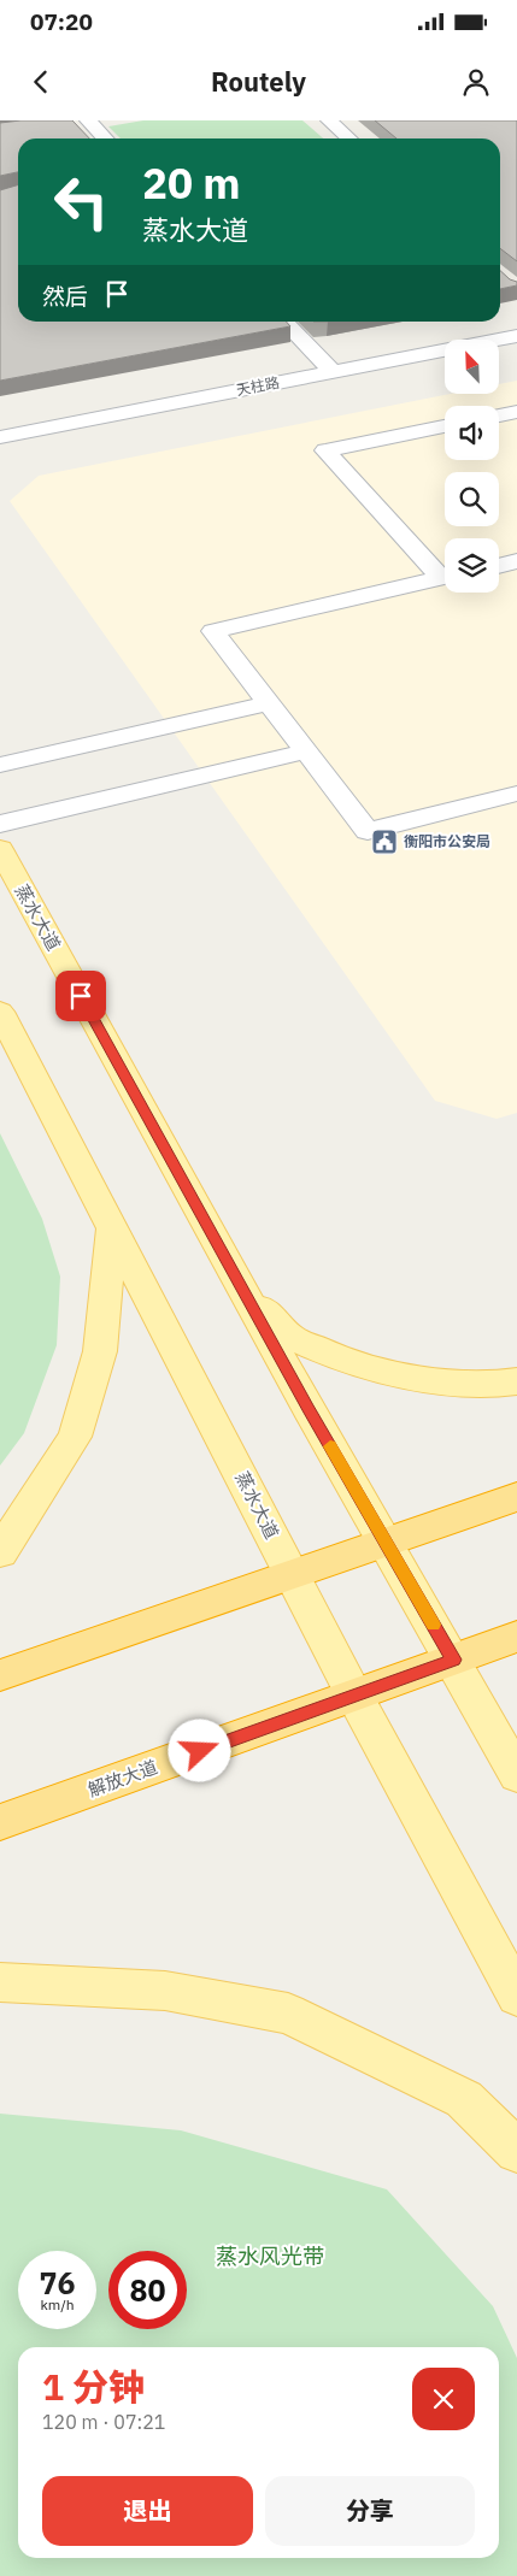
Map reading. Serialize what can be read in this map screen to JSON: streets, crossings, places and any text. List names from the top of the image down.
{
  "streets": {
    "highway": ["解放大道"],
    "main road": ["蒸水大道"],
    "street": ["天柱路"]
  },
  "crossings": [
    ["蒸水大道", "解放大道"]
  ],
  "parks": ["蒸水风光带"],
  "places": {
    "public building": ["衡阳市公安局"]
  },
  "north": "top left",
  "page": {
    "status": "07:20",
    "header": "Routely",
    "turn": ["20 m", "蒸水大道"],
    "then": "然后",
    "speed": "76 km/h",
    "limit": "80",
    "heading": ["1 分钟", "120 m · 07:21"],
    "buttons": ["退出", "分享"]
  }
}
